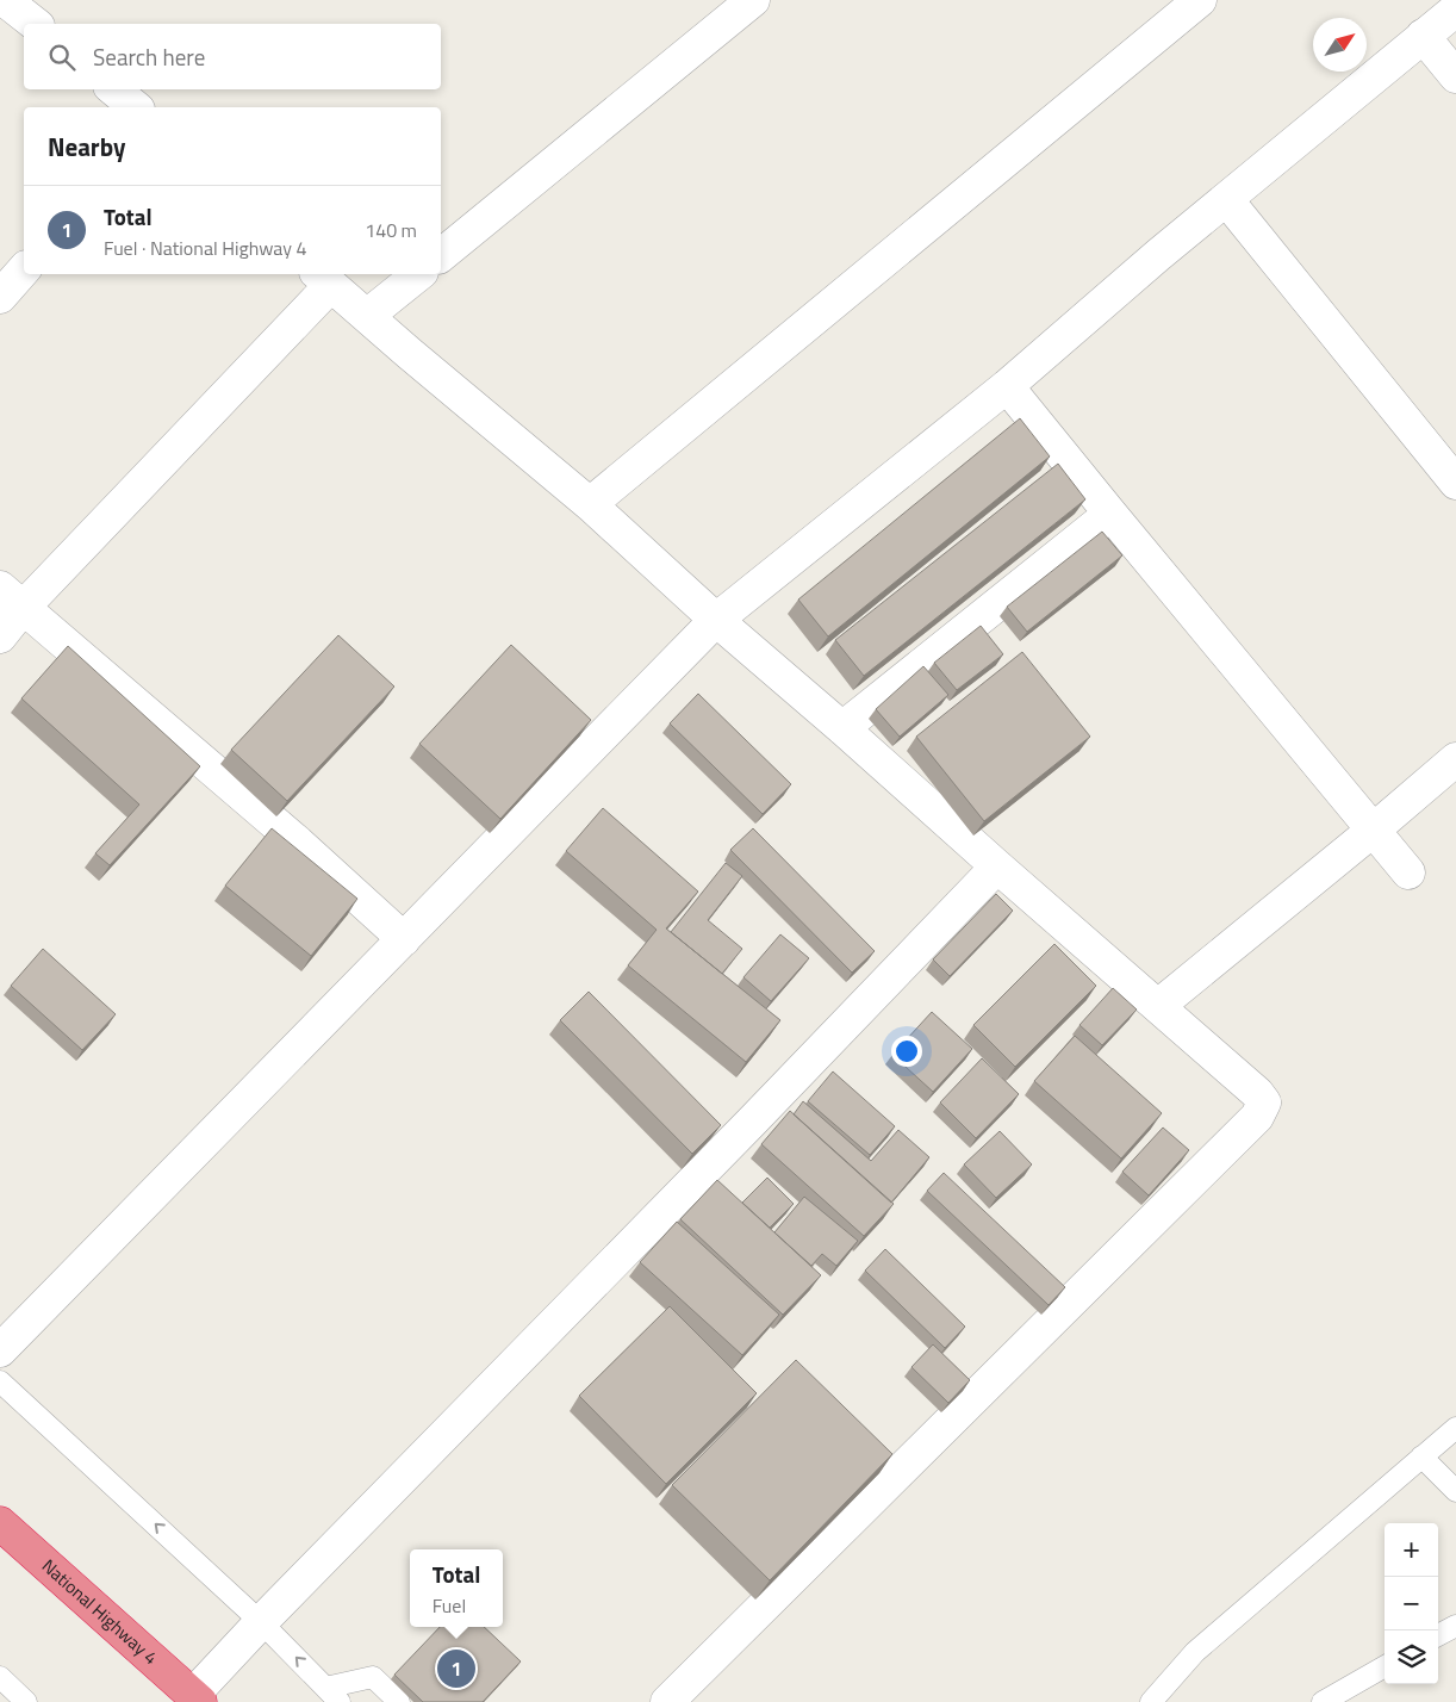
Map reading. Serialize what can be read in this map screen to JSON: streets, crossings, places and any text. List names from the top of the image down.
{
  "streets": {
    "highway": ["National Highway 4"]
  },
  "north": "top right",
  "page": {
    "search": "Search here",
    "heading": "Nearby",
    "list": [
      {
        "mark": "1",
        "name": "Total",
        "note": "Fuel · National Highway 4",
        "value": "140 m"
      }
    ],
    "map_buttons": ["+", "−"],
    "popup": ["Total", "Fuel"],
    "pins": "1"
  }
}
